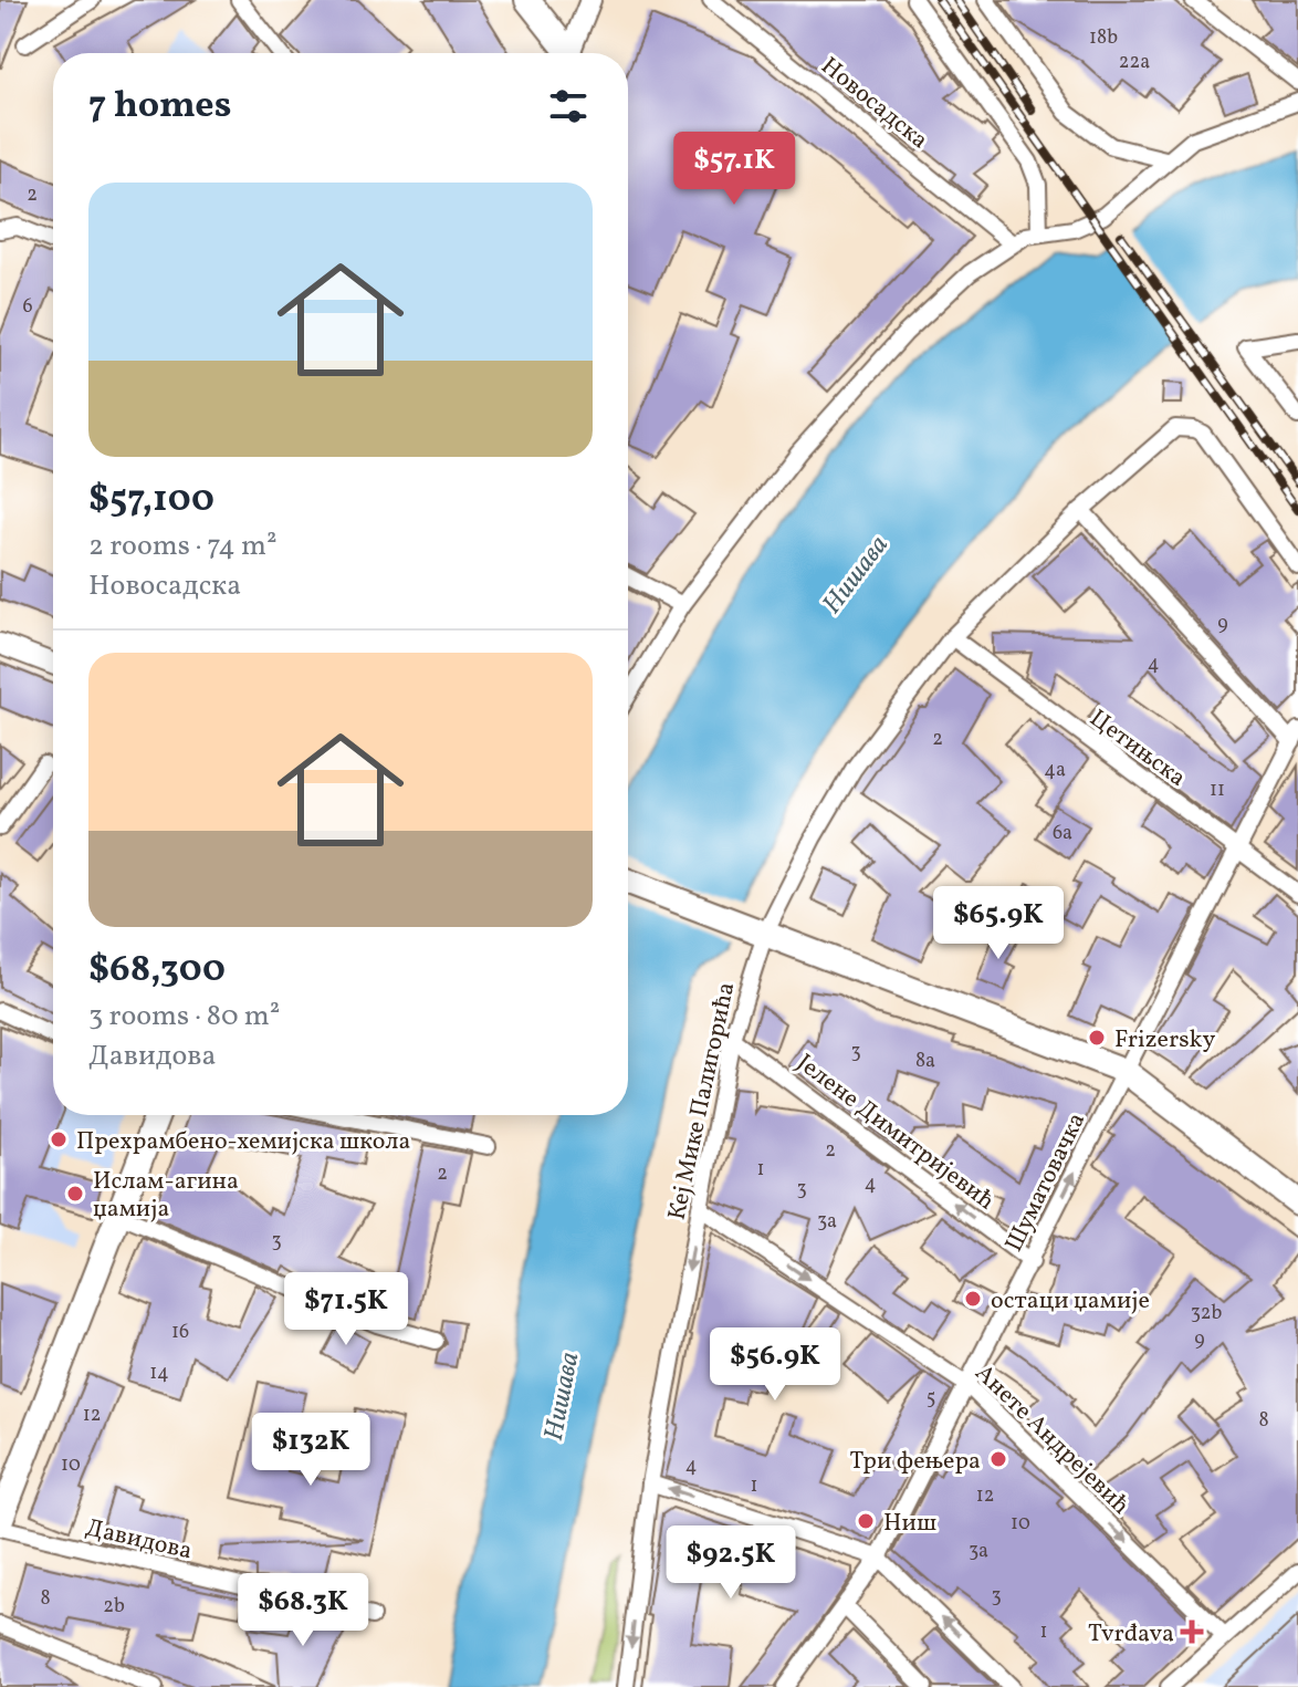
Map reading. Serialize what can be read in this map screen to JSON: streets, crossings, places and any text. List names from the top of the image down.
{
  "streets": {
    "street": [
      "Новосадска",
      "Цетињска",
      "Кеј Мике Палигорића",
      "Јелене Димитријевић",
      "Шуматовачка",
      "Анете Андрејевић",
      "Давидова"
    ]
  },
  "crossings": [
    ["Цетињска", "Кеј Мике Палигорића"],
    ["Цетињска", "Шуматовачка"],
    ["Кеј Мике Палигорића", "Јелене Димитријевић"],
    ["Кеј Мике Палигорића", "Анете Андрејевић"],
    ["Јелене Димитријевић", "Шуматовачка"],
    ["Шуматовачка", "Анете Андрејевић"]
  ],
  "one_way": ["Јелене Димитријевић", "Анете Андрејевић"],
  "water": ["Нишава"],
  "places": {
    "other": [
      "Frizersky",
      "Прехрамбено-хемијска школа",
      "Ислам-агина џамија",
      "остаци џамије",
      "Три фењера",
      "Ниш"
    ],
    "health": ["Tvrđava"]
  },
  "house_numbers": [
    "18b",
    "22a",
    "2",
    "6",
    "9",
    "4",
    "2",
    "4a",
    "11",
    "6a",
    "3",
    "8a",
    "2",
    "1",
    "2",
    "4",
    "3",
    "3a",
    "3",
    "32b",
    "16",
    "9",
    "14",
    "5",
    "12",
    "8",
    "10",
    "4",
    "1",
    "12",
    "10",
    "3a",
    "3",
    "8",
    "2b",
    "1"
  ],
  "page": {
    "heading": "7 homes",
    "price": [
      "$57.1K",
      "$65.9K",
      "$71.5K",
      "$56.9K",
      "$132K",
      "$92.5K",
      "$68.3K"
    ],
    "list": [
      {
        "name": "$57,100",
        "note": "2 rooms · 74 m² · Новосадска"
      },
      {
        "name": "$68,300",
        "note": "3 rooms · 80 m² · Давидова"
      }
    ]
  }
}
